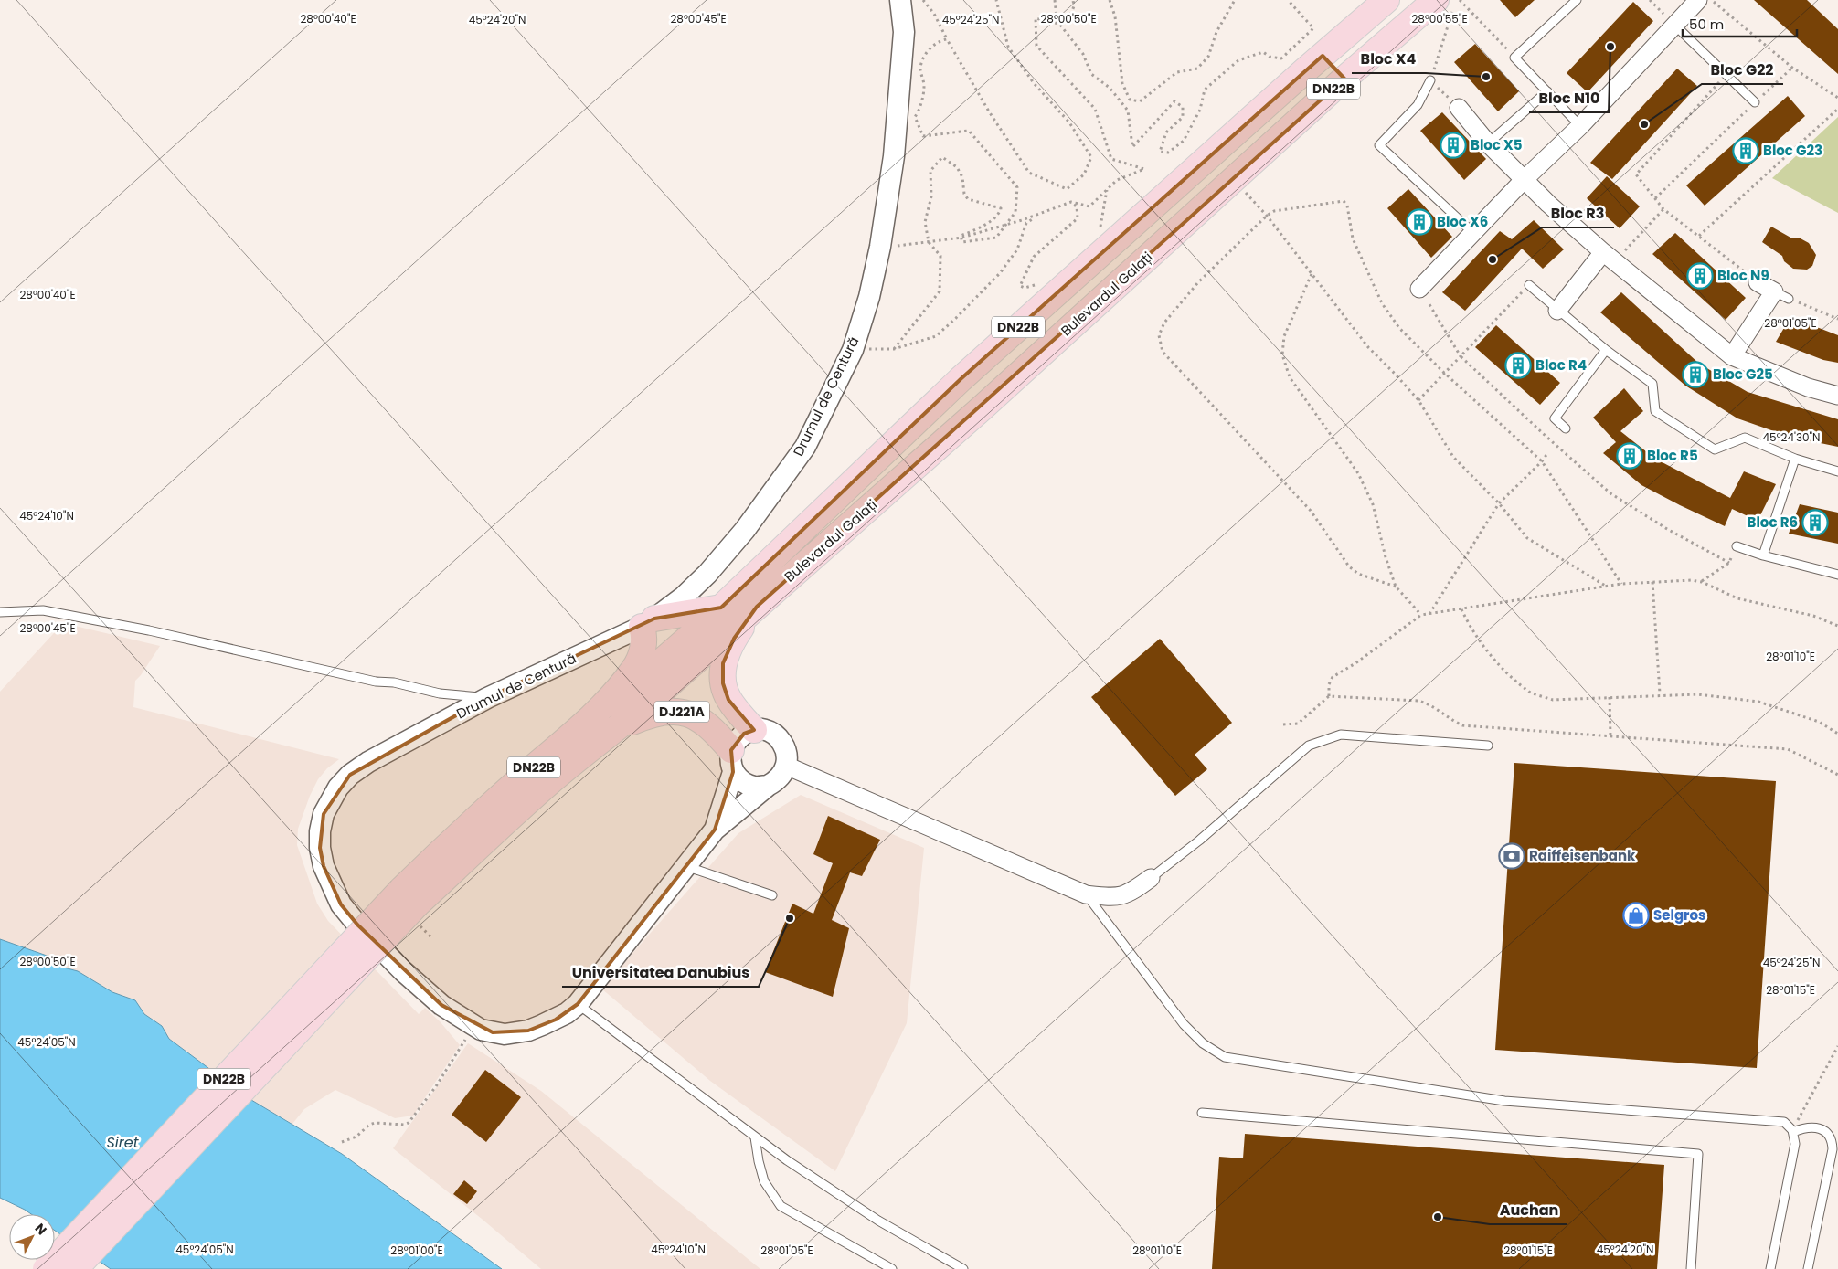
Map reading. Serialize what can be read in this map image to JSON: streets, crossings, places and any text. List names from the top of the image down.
{
  "streets": {
    "main road": ["DN22B", "Bulevardul Galați", "DJ221A"],
    "street": ["Drumul de Centură"]
  },
  "crossings": [
    ["DN22B", "Bulevardul Galați"],
    ["DN22B", "DJ221A"],
    ["Bulevardul Galați", "DJ221A"],
    ["Drumul de Centură", "DJ221A"]
  ],
  "water": ["Siret"],
  "places": {
    "other": [
      "Bloc N10",
      "Bloc X4",
      "Bloc G22",
      "Bloc R3",
      "Universitatea Danubius",
      "Auchan"
    ],
    "building": [
      "Bloc X5",
      "Bloc G23",
      "Bloc X6",
      "Bloc N9",
      "Bloc R4",
      "Bloc G25",
      "Bloc R5",
      "Bloc R6"
    ],
    "bank": ["Raiffeisenbank"],
    "shop": ["Selgros"]
  },
  "scale_bar": "50 m",
  "north": "top right",
  "coordinates": [
    "28°00'45\"E",
    "28°00'55\"E",
    "28°00'40\"E",
    "28°00'50\"E",
    "45°24'20\"N",
    "45°24'25\"N",
    "28°01'05\"E",
    "45°24'30\"N",
    "45°24'10\"N",
    "28°01'10\"E",
    "28°01'15\"E",
    "45°24'05\"N",
    "28°01'00\"E"
  ]
}
